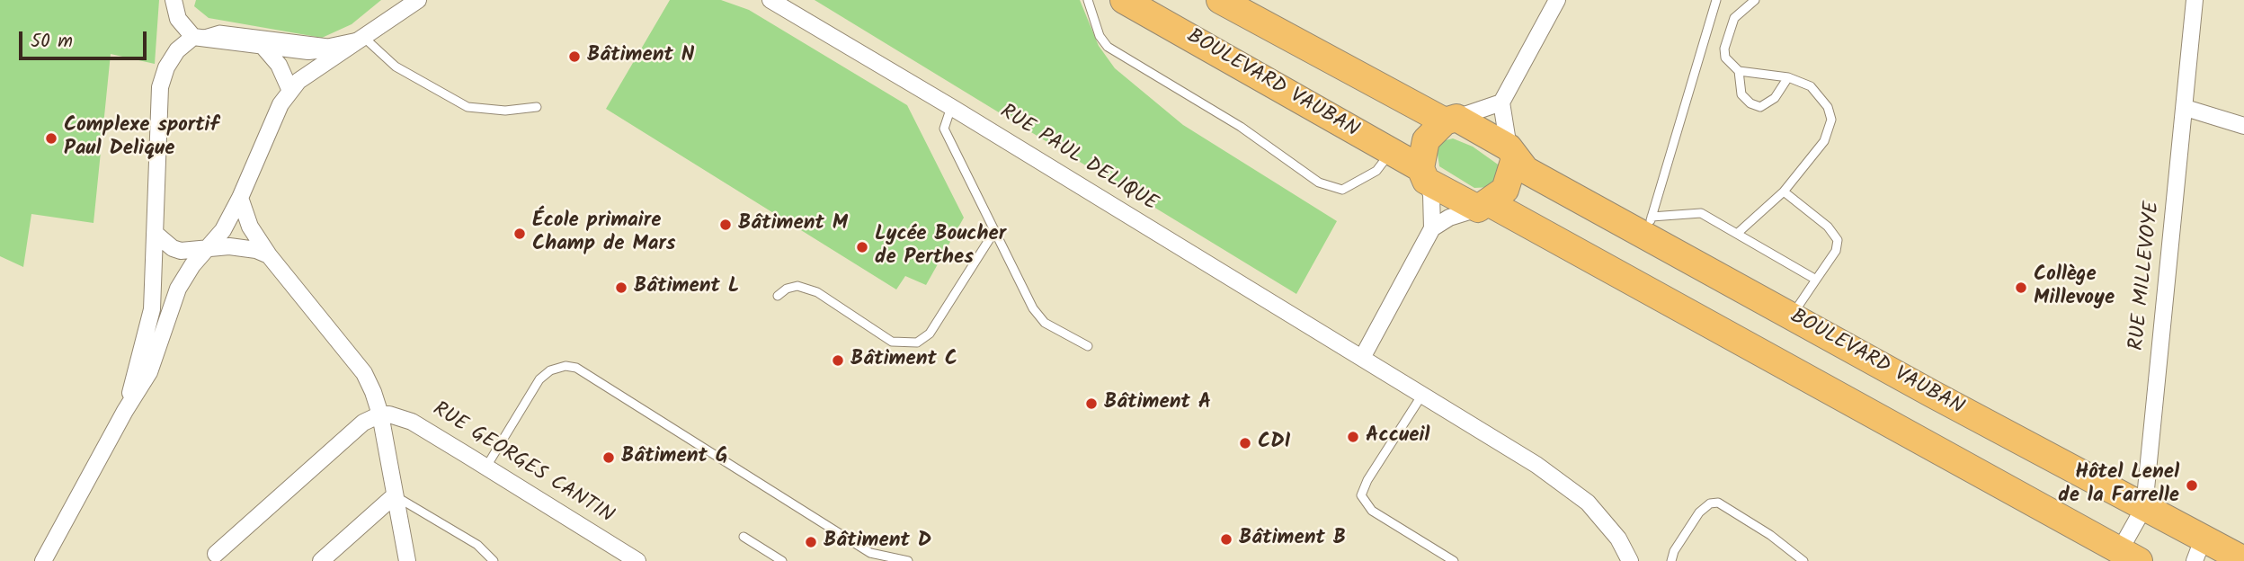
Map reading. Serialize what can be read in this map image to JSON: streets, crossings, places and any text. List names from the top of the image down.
{
  "streets": {
    "main road": ["BOULEVARD VAUBAN"],
    "street": ["RUE PAUL DELIQUE", "RUE MILLEVOYE", "RUE GEORGES CANTIN"]
  },
  "crossings": [
    ["BOULEVARD VAUBAN", "RUE MILLEVOYE"]
  ],
  "places": [
    "Bâtiment N",
    "Complexe sportif Paul Delique",
    "Bâtiment M",
    "École primaire Champ de Mars",
    "Lycée Boucher de Perthes",
    "Bâtiment L",
    "Collège Millevoye",
    "Bâtiment C",
    "Bâtiment A",
    "Accueil",
    "CDI",
    "Bâtiment G",
    "Hôtel Lenel de la Farrelle",
    "Bâtiment B",
    "Bâtiment D"
  ],
  "scale_bar": "50 m"
}
